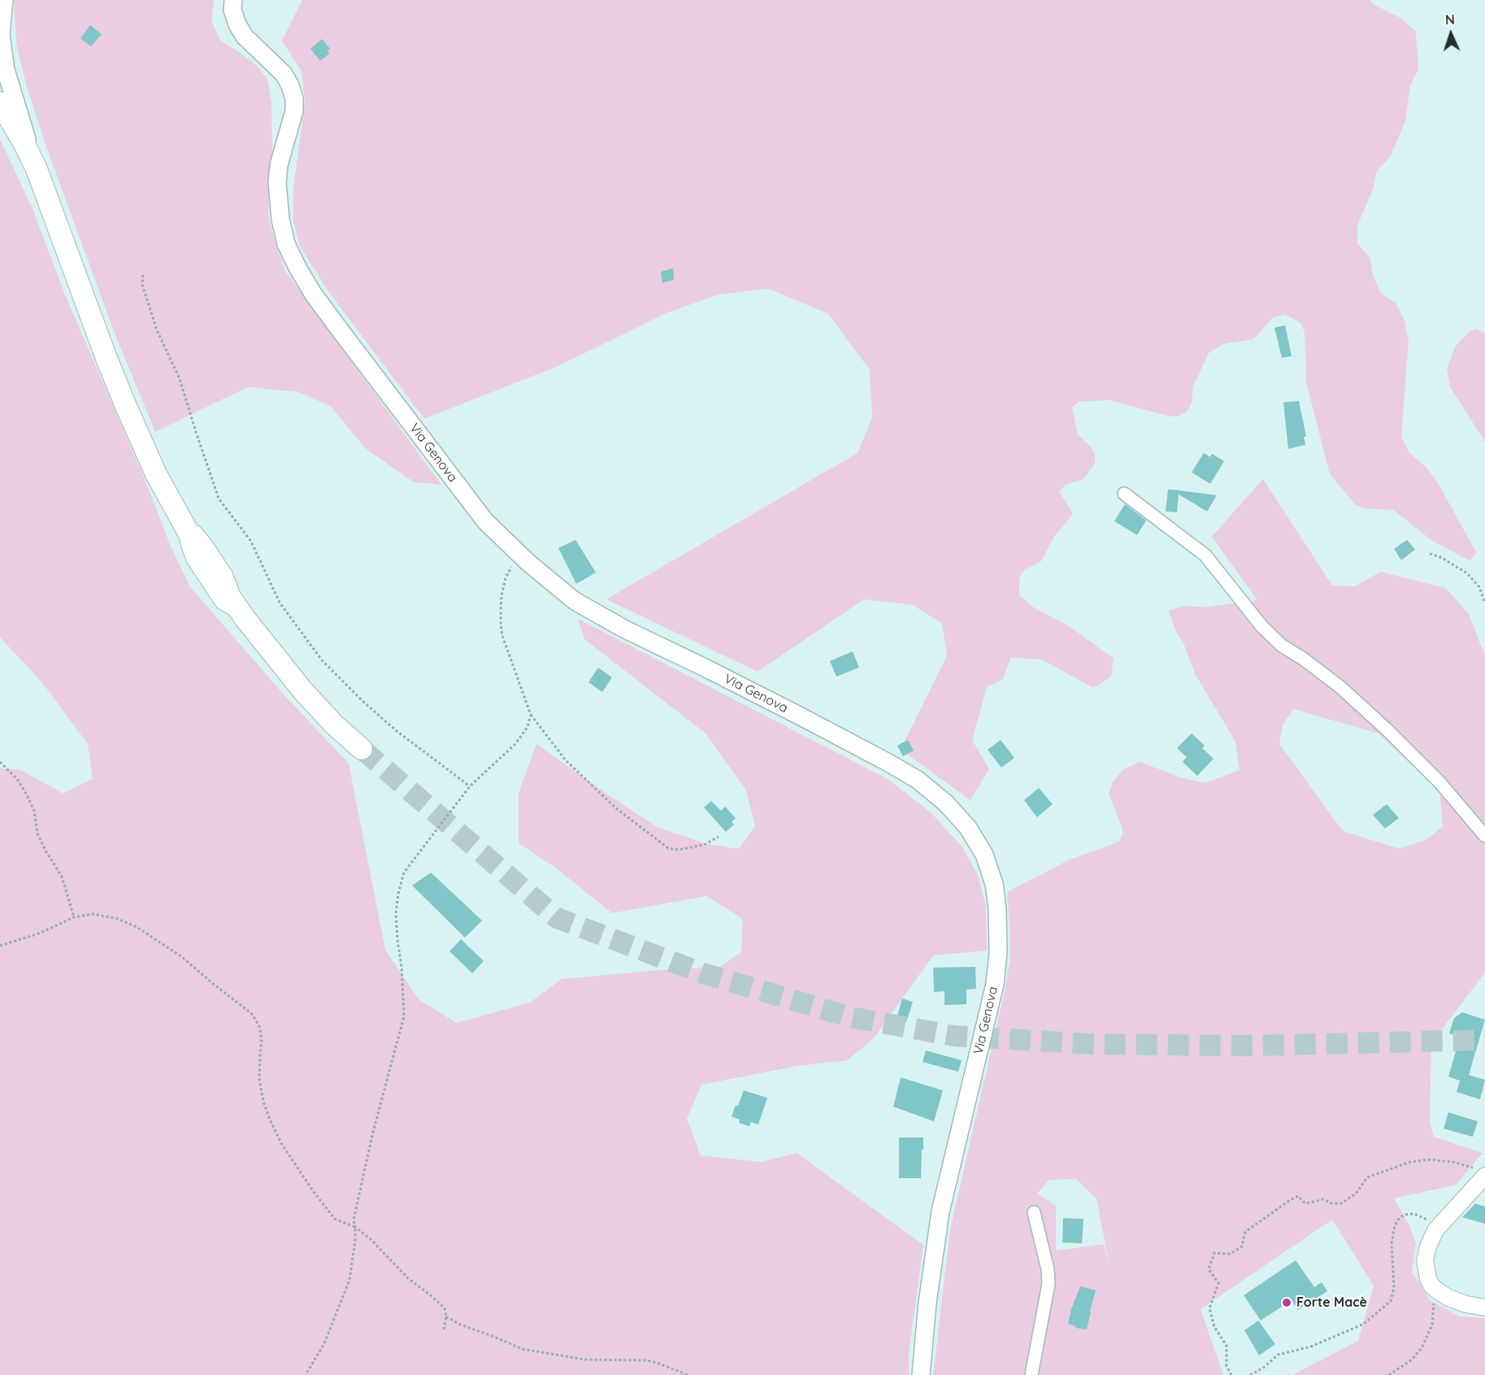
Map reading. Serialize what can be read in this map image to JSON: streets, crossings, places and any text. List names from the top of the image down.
{
  "streets": {
    "main road": ["Via Genova"]
  },
  "places": ["Forte Macè"],
  "north": "top"
}
